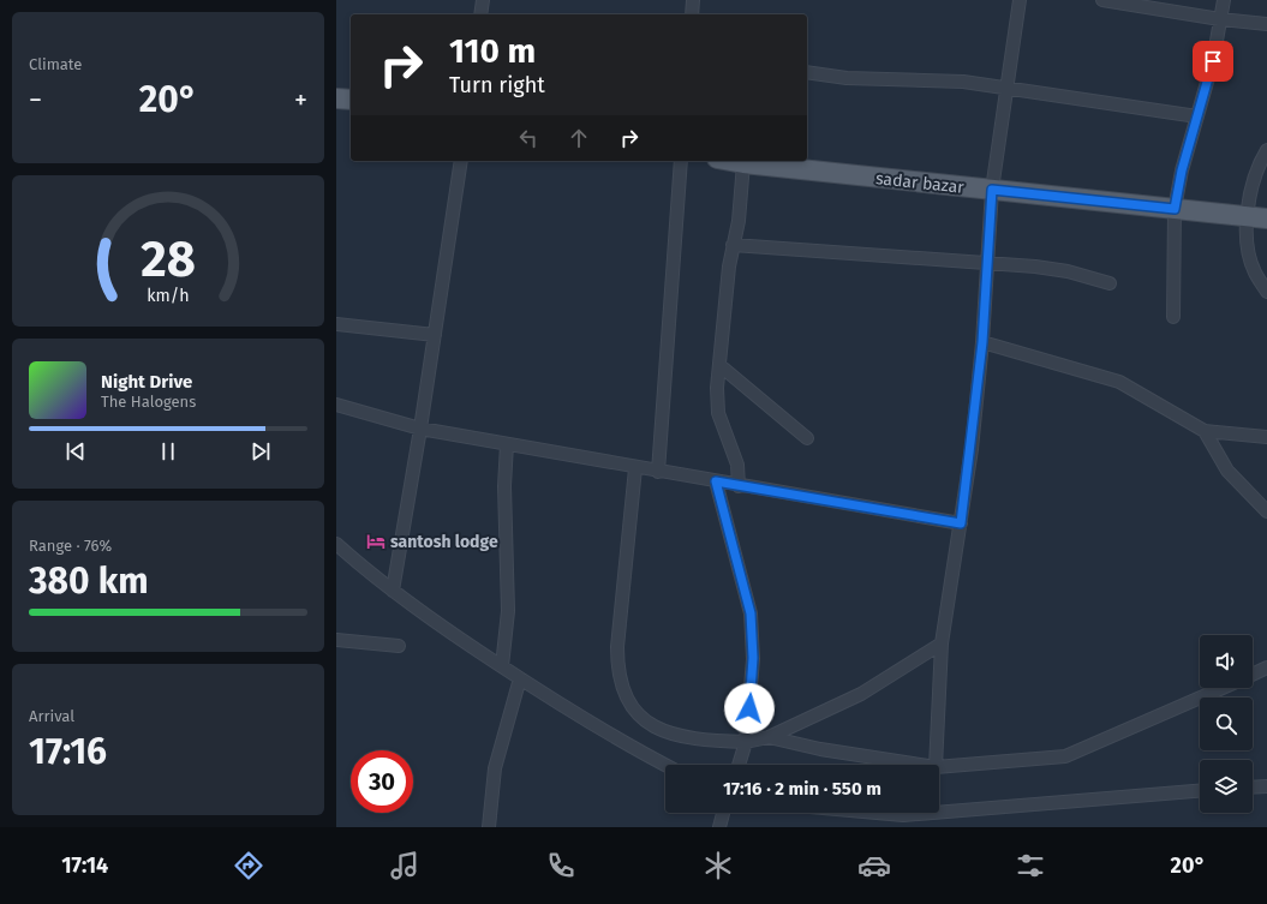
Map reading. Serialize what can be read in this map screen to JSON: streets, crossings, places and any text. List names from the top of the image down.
{
  "streets": {
    "main road": ["sadar bazar"]
  },
  "places": {
    "hotel": ["santosh lodge"]
  },
  "page": {
    "tile": [
      "Climate",
      ["Range · 76%", "380 km"],
      ["Arrival", "17:16"]
    ],
    "turn": ["110 m", "Turn right"],
    "heat": ["−", "20°", "+"],
    "song": ["Night Drive", "The Halogens"],
    "limit": "30",
    "trip": "17:16 · 2 min · 550 m",
    "tabs": ["17:14", "20°"],
    "gauge": ["28", "km/h"]
  }
}
